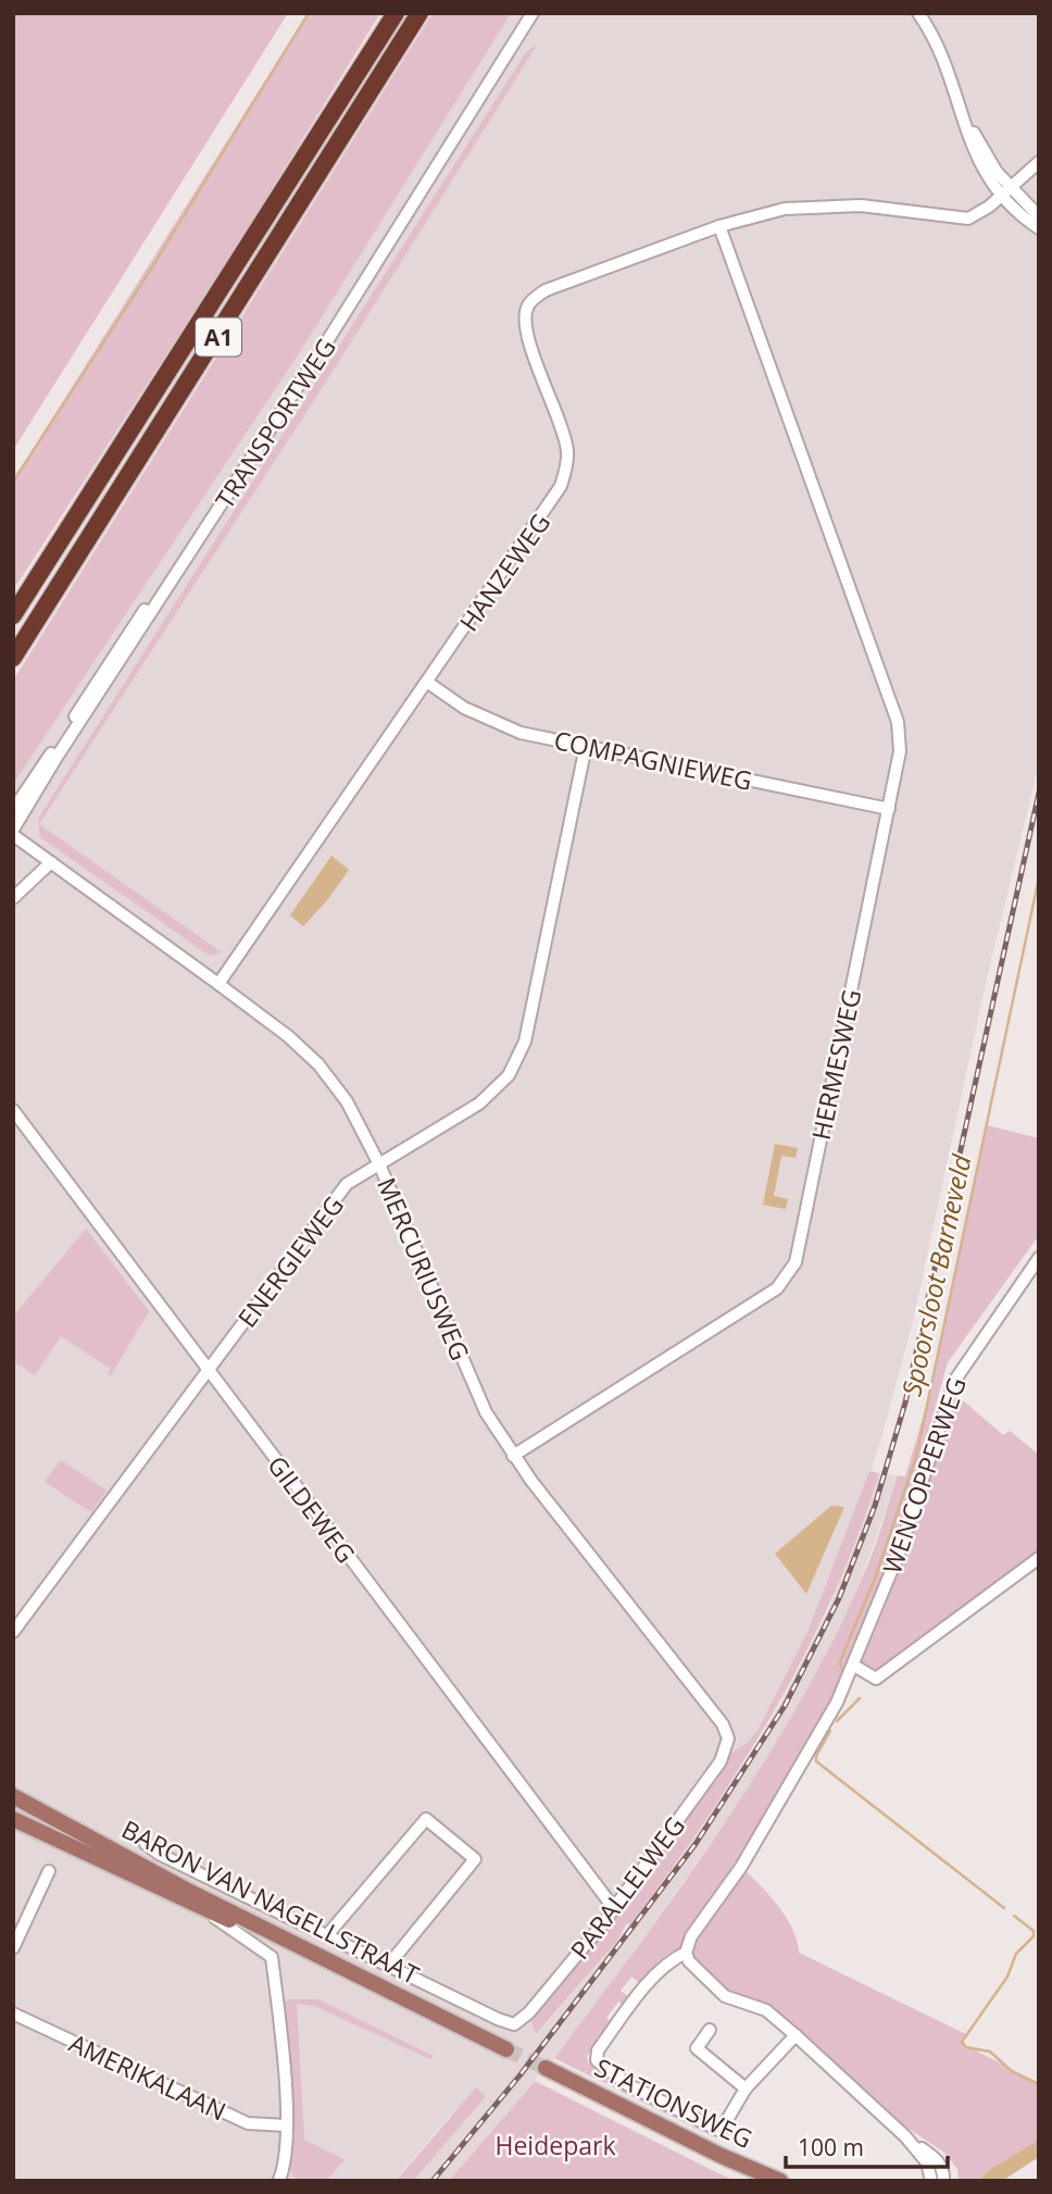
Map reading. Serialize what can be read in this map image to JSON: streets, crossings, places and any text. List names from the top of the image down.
{
  "streets": {
    "highway": ["A1"],
    "main road": ["BARON VAN NAGELLSTRAAT", "STATIONSWEG"],
    "street": [
      "TRANSPORTWEG",
      "HANZEWEG",
      "COMPAGNIEWEG",
      "HERMESWEG",
      "ENERGIEWEG",
      "MERCURIUSWEG",
      "WENCOPPERWEG",
      "GILDEWEG",
      "PARALLELWEG",
      "AMERIKALAAN"
    ]
  },
  "crossings": [
    ["TRANSPORTWEG", "MERCURIUSWEG"],
    ["HANZEWEG", "COMPAGNIEWEG"],
    ["HANZEWEG", "HERMESWEG"],
    ["HANZEWEG", "MERCURIUSWEG"],
    ["COMPAGNIEWEG", "HERMESWEG"],
    ["COMPAGNIEWEG", "ENERGIEWEG"],
    ["HERMESWEG", "MERCURIUSWEG"],
    ["ENERGIEWEG", "MERCURIUSWEG"],
    ["ENERGIEWEG", "GILDEWEG"],
    ["MERCURIUSWEG", "PARALLELWEG"],
    ["WENCOPPERWEG", "STATIONSWEG"],
    ["GILDEWEG", "PARALLELWEG"],
    ["BARON VAN NAGELLSTRAAT", "AMERIKALAAN"]
  ],
  "water": ["Spoorsloot Barneveld"],
  "parks": ["Heidepark"],
  "scale_bar": "100 m"
}
